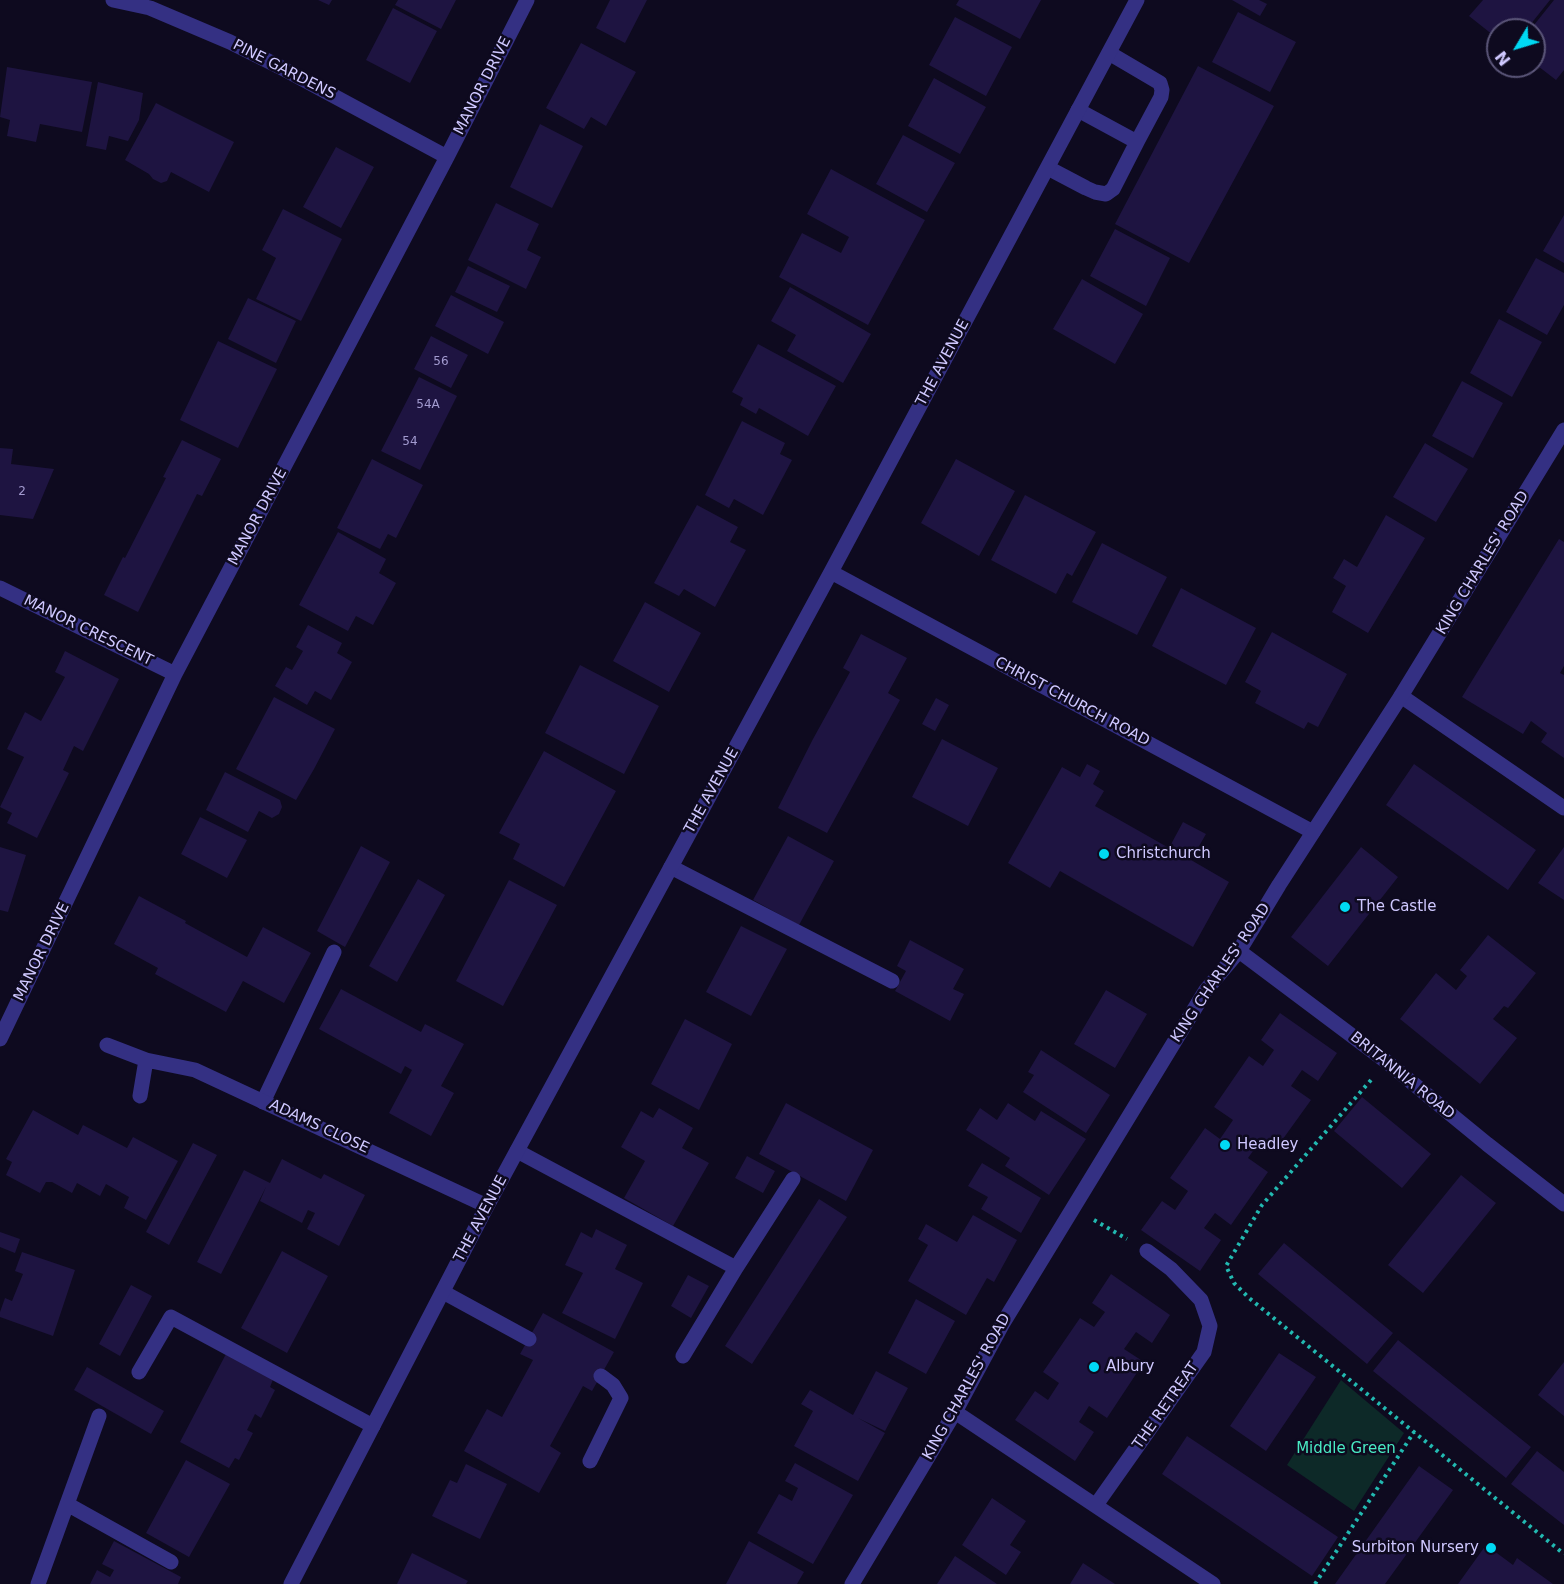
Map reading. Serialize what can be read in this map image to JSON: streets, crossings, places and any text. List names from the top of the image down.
{
  "streets": {
    "street": [
      "PINE GARDENS",
      "MANOR DRIVE",
      "THE AVENUE",
      "KING CHARLES' ROAD",
      "MANOR CRESCENT",
      "CHRIST CHURCH ROAD",
      "BRITANNIA ROAD",
      "ADAMS CLOSE",
      "THE RETREAT"
    ]
  },
  "crossings": [
    ["PINE GARDENS", "MANOR DRIVE"],
    ["MANOR DRIVE", "MANOR CRESCENT"],
    ["THE AVENUE", "CHRIST CHURCH ROAD"],
    ["THE AVENUE", "ADAMS CLOSE"],
    ["KING CHARLES' ROAD", "CHRIST CHURCH ROAD"],
    ["KING CHARLES' ROAD", "BRITANNIA ROAD"]
  ],
  "parks": ["Middle Green"],
  "places": [
    "Christchurch",
    "The Castle",
    "Headley",
    "Albury",
    "Surbiton Nursery"
  ],
  "house_numbers": [
    "56",
    "54A",
    "54",
    "2"
  ],
  "north": "bottom left"
}
